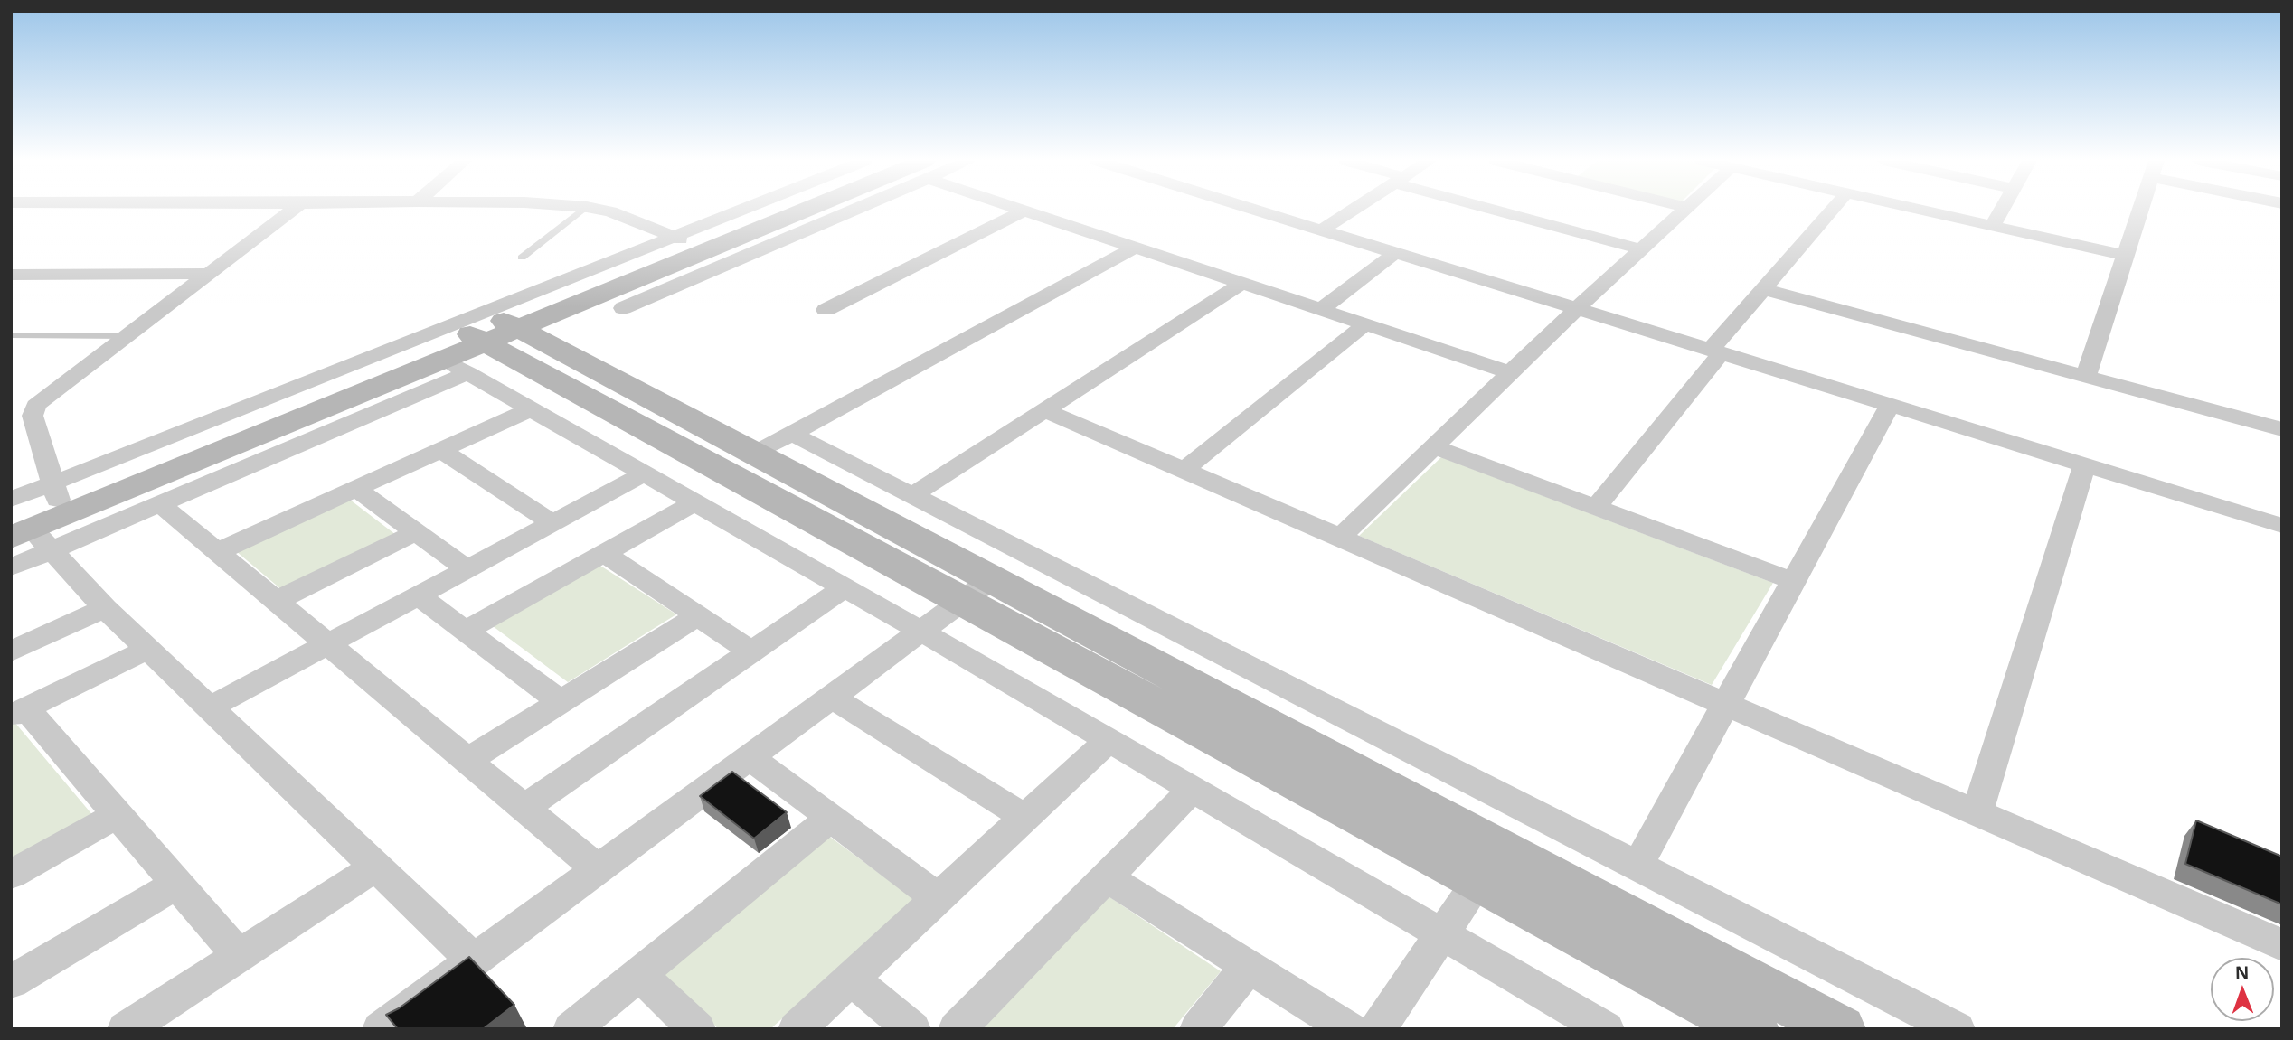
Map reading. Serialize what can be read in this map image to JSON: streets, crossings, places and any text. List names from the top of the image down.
{
  "north": "top"
}
